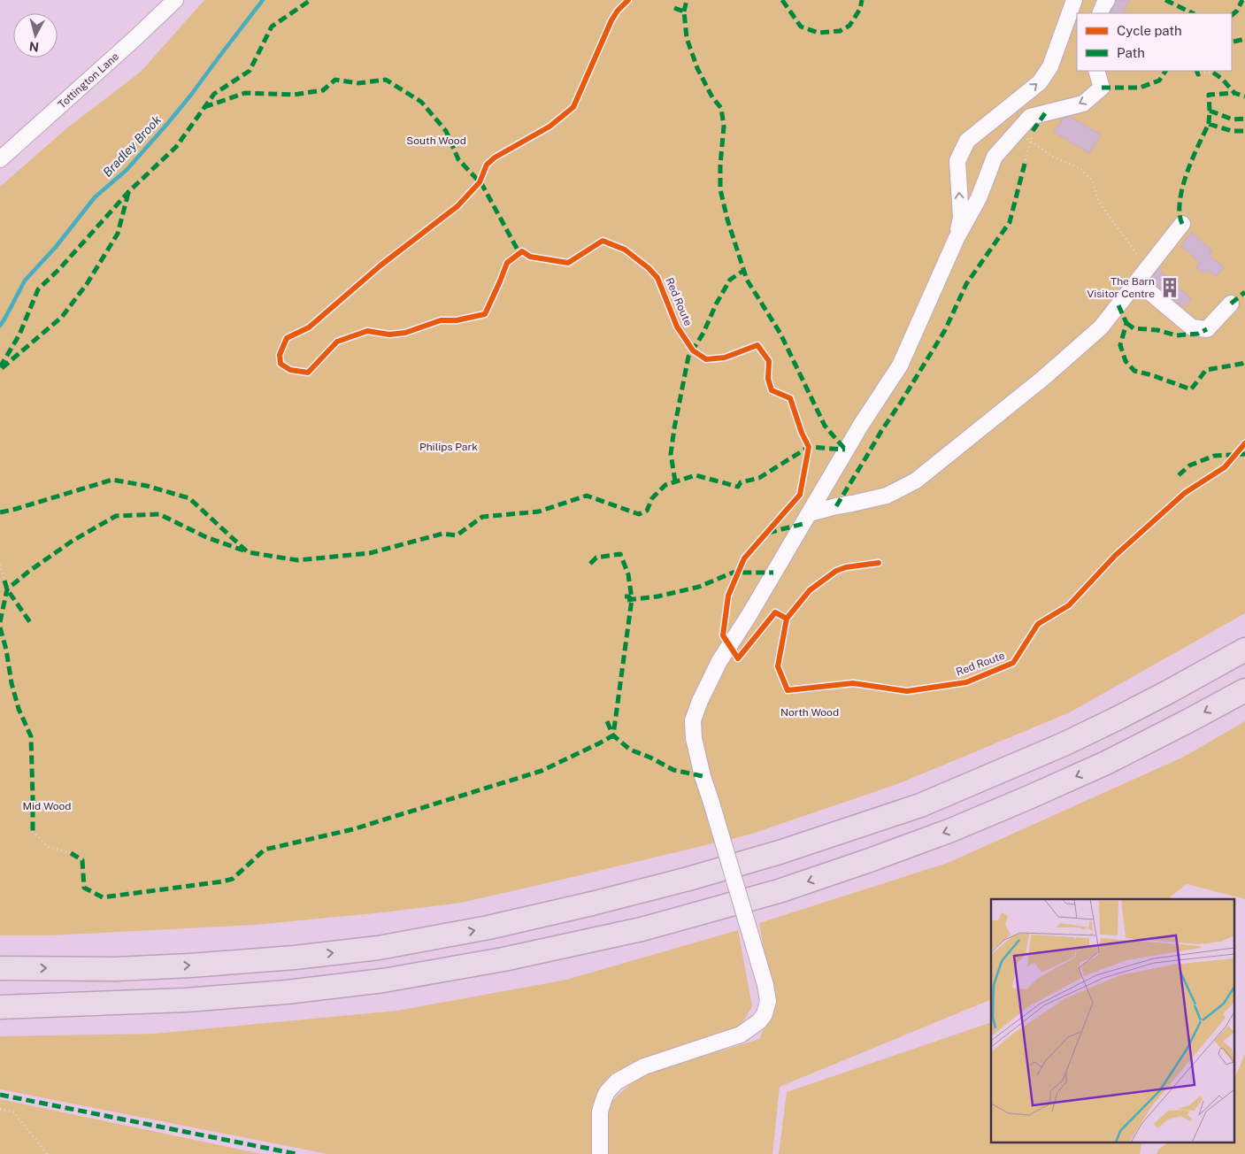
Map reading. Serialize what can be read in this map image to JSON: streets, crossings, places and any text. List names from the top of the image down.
{
  "streets": {
    "street": ["Tottington Lane"],
    "cycle path": ["Red Route"]
  },
  "water": ["Bradley Brook"],
  "parks": [
    "South Wood",
    "Philips Park",
    "North Wood",
    "Mid Wood"
  ],
  "places": {
    "building": ["The Barn Visitor Centre"]
  },
  "legend": ["Cycle path", "Path"],
  "north": "bottom"
}
